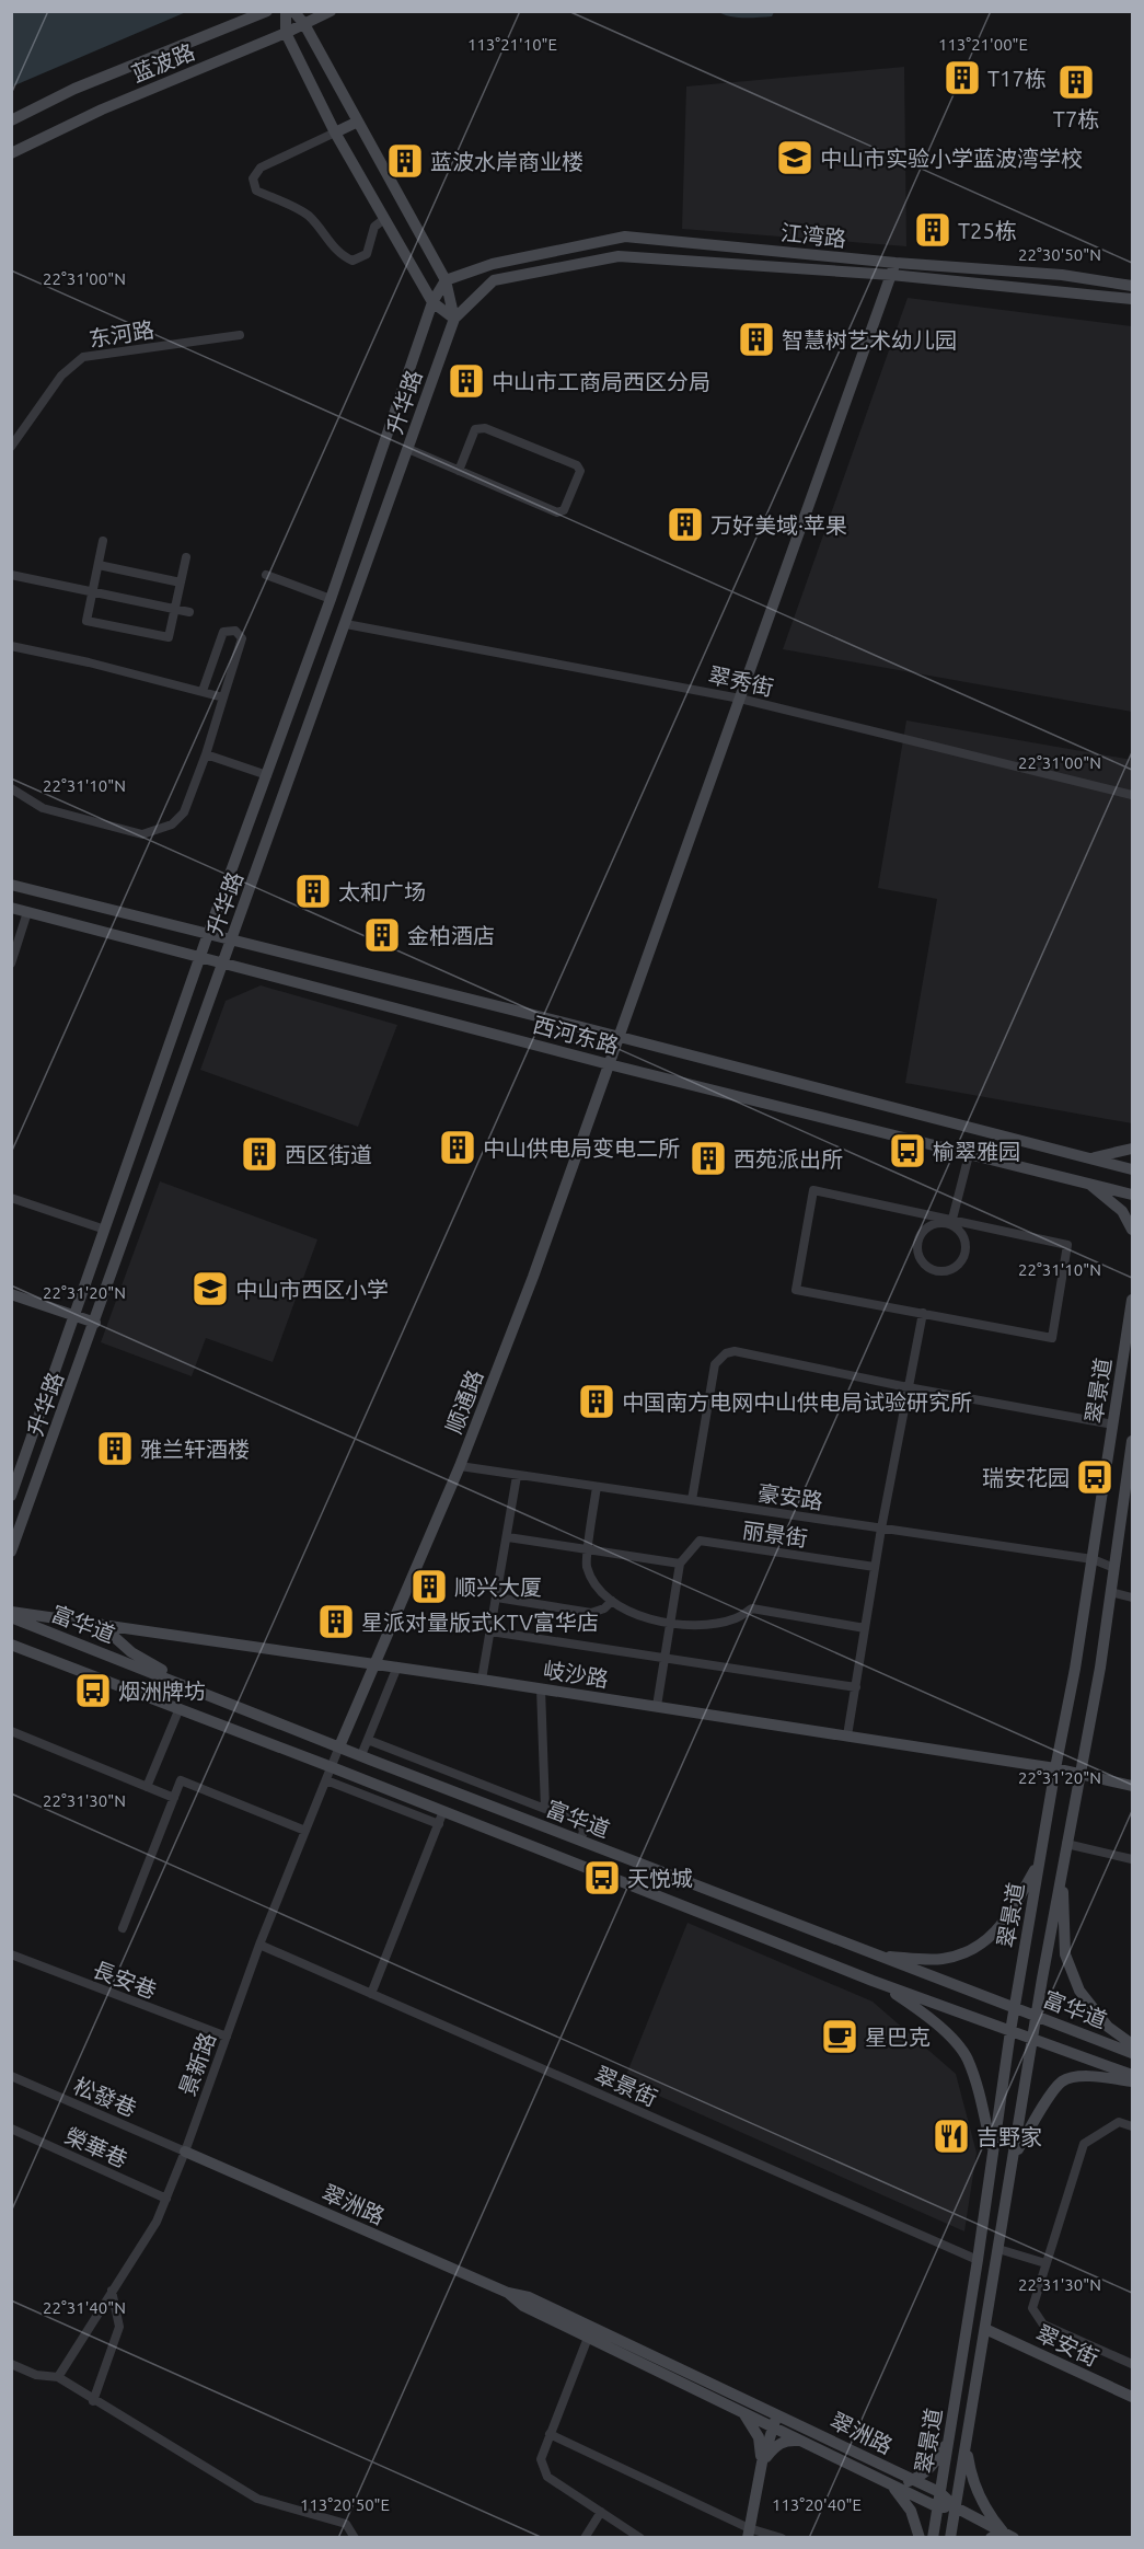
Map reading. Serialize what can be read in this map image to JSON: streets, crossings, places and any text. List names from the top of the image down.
{
  "streets": {
    "street": [
      "蓝波路",
      "江湾路",
      "东河路",
      "升华路",
      "翠秀街",
      "西河东路",
      "翠景道",
      "顺通路",
      "豪安路",
      "丽景街",
      "富华道",
      "岐沙路",
      "長安巷",
      "景新路",
      "翠景街",
      "松發巷",
      "榮華巷",
      "翠洲路",
      "翠安街"
    ]
  },
  "crossings": [
    ["江湾路", "升华路"],
    ["江湾路", "顺通路"],
    ["升华路", "翠秀街"],
    ["升华路", "西河东路"],
    ["翠秀街", "顺通路"],
    ["西河东路", "顺通路"],
    ["翠景道", "豪安路"],
    ["翠景道", "富华道"],
    ["翠景道", "岐沙路"],
    ["翠景道", "翠景街"],
    ["翠景道", "翠洲路"],
    ["翠景道", "翠安街"],
    ["顺通路", "豪安路"],
    ["顺通路", "富华道"],
    ["顺通路", "岐沙路"],
    ["顺通路", "景新路"],
    ["富华道", "景新路"],
    ["長安巷", "景新路"],
    ["景新路", "翠景街"],
    ["景新路", "松發巷"],
    ["景新路", "榮華巷"],
    ["景新路", "翠洲路"],
    ["松發巷", "翠洲路"]
  ],
  "places": {
    "building": [
      "T17栋",
      "T7栋",
      "蓝波水岸商业楼",
      "T25栋",
      "智慧树艺术幼儿园",
      "中山市工商局西区分局",
      "万好美域·苹果",
      "太和广场",
      "金柏酒店",
      "中山供电局变电二所",
      "西区街道",
      "西苑派出所",
      "中国南方电网中山供电局试验研究所",
      "雅兰轩酒楼",
      "顺兴大厦",
      "星派对量版式KTV富华店"
    ],
    "school or university": ["中山市实验小学蓝波湾学校", "中山市西区小学"],
    "bus stop": [
      "榆翠雅园",
      "瑞安花园",
      "烟洲牌坊",
      "天悦城"
    ],
    "cafe": ["星巴克"],
    "restaurant": ["吉野家"]
  },
  "coordinates": [
    "113°21'10\"E",
    "113°21'00\"E",
    "22°30'50\"N",
    "22°31'00\"N",
    "22°31'10\"N",
    "22°31'20\"N",
    "22°31'30\"N",
    "22°31'40\"N",
    "113°20'50\"E",
    "113°20'40\"E"
  ]
}
